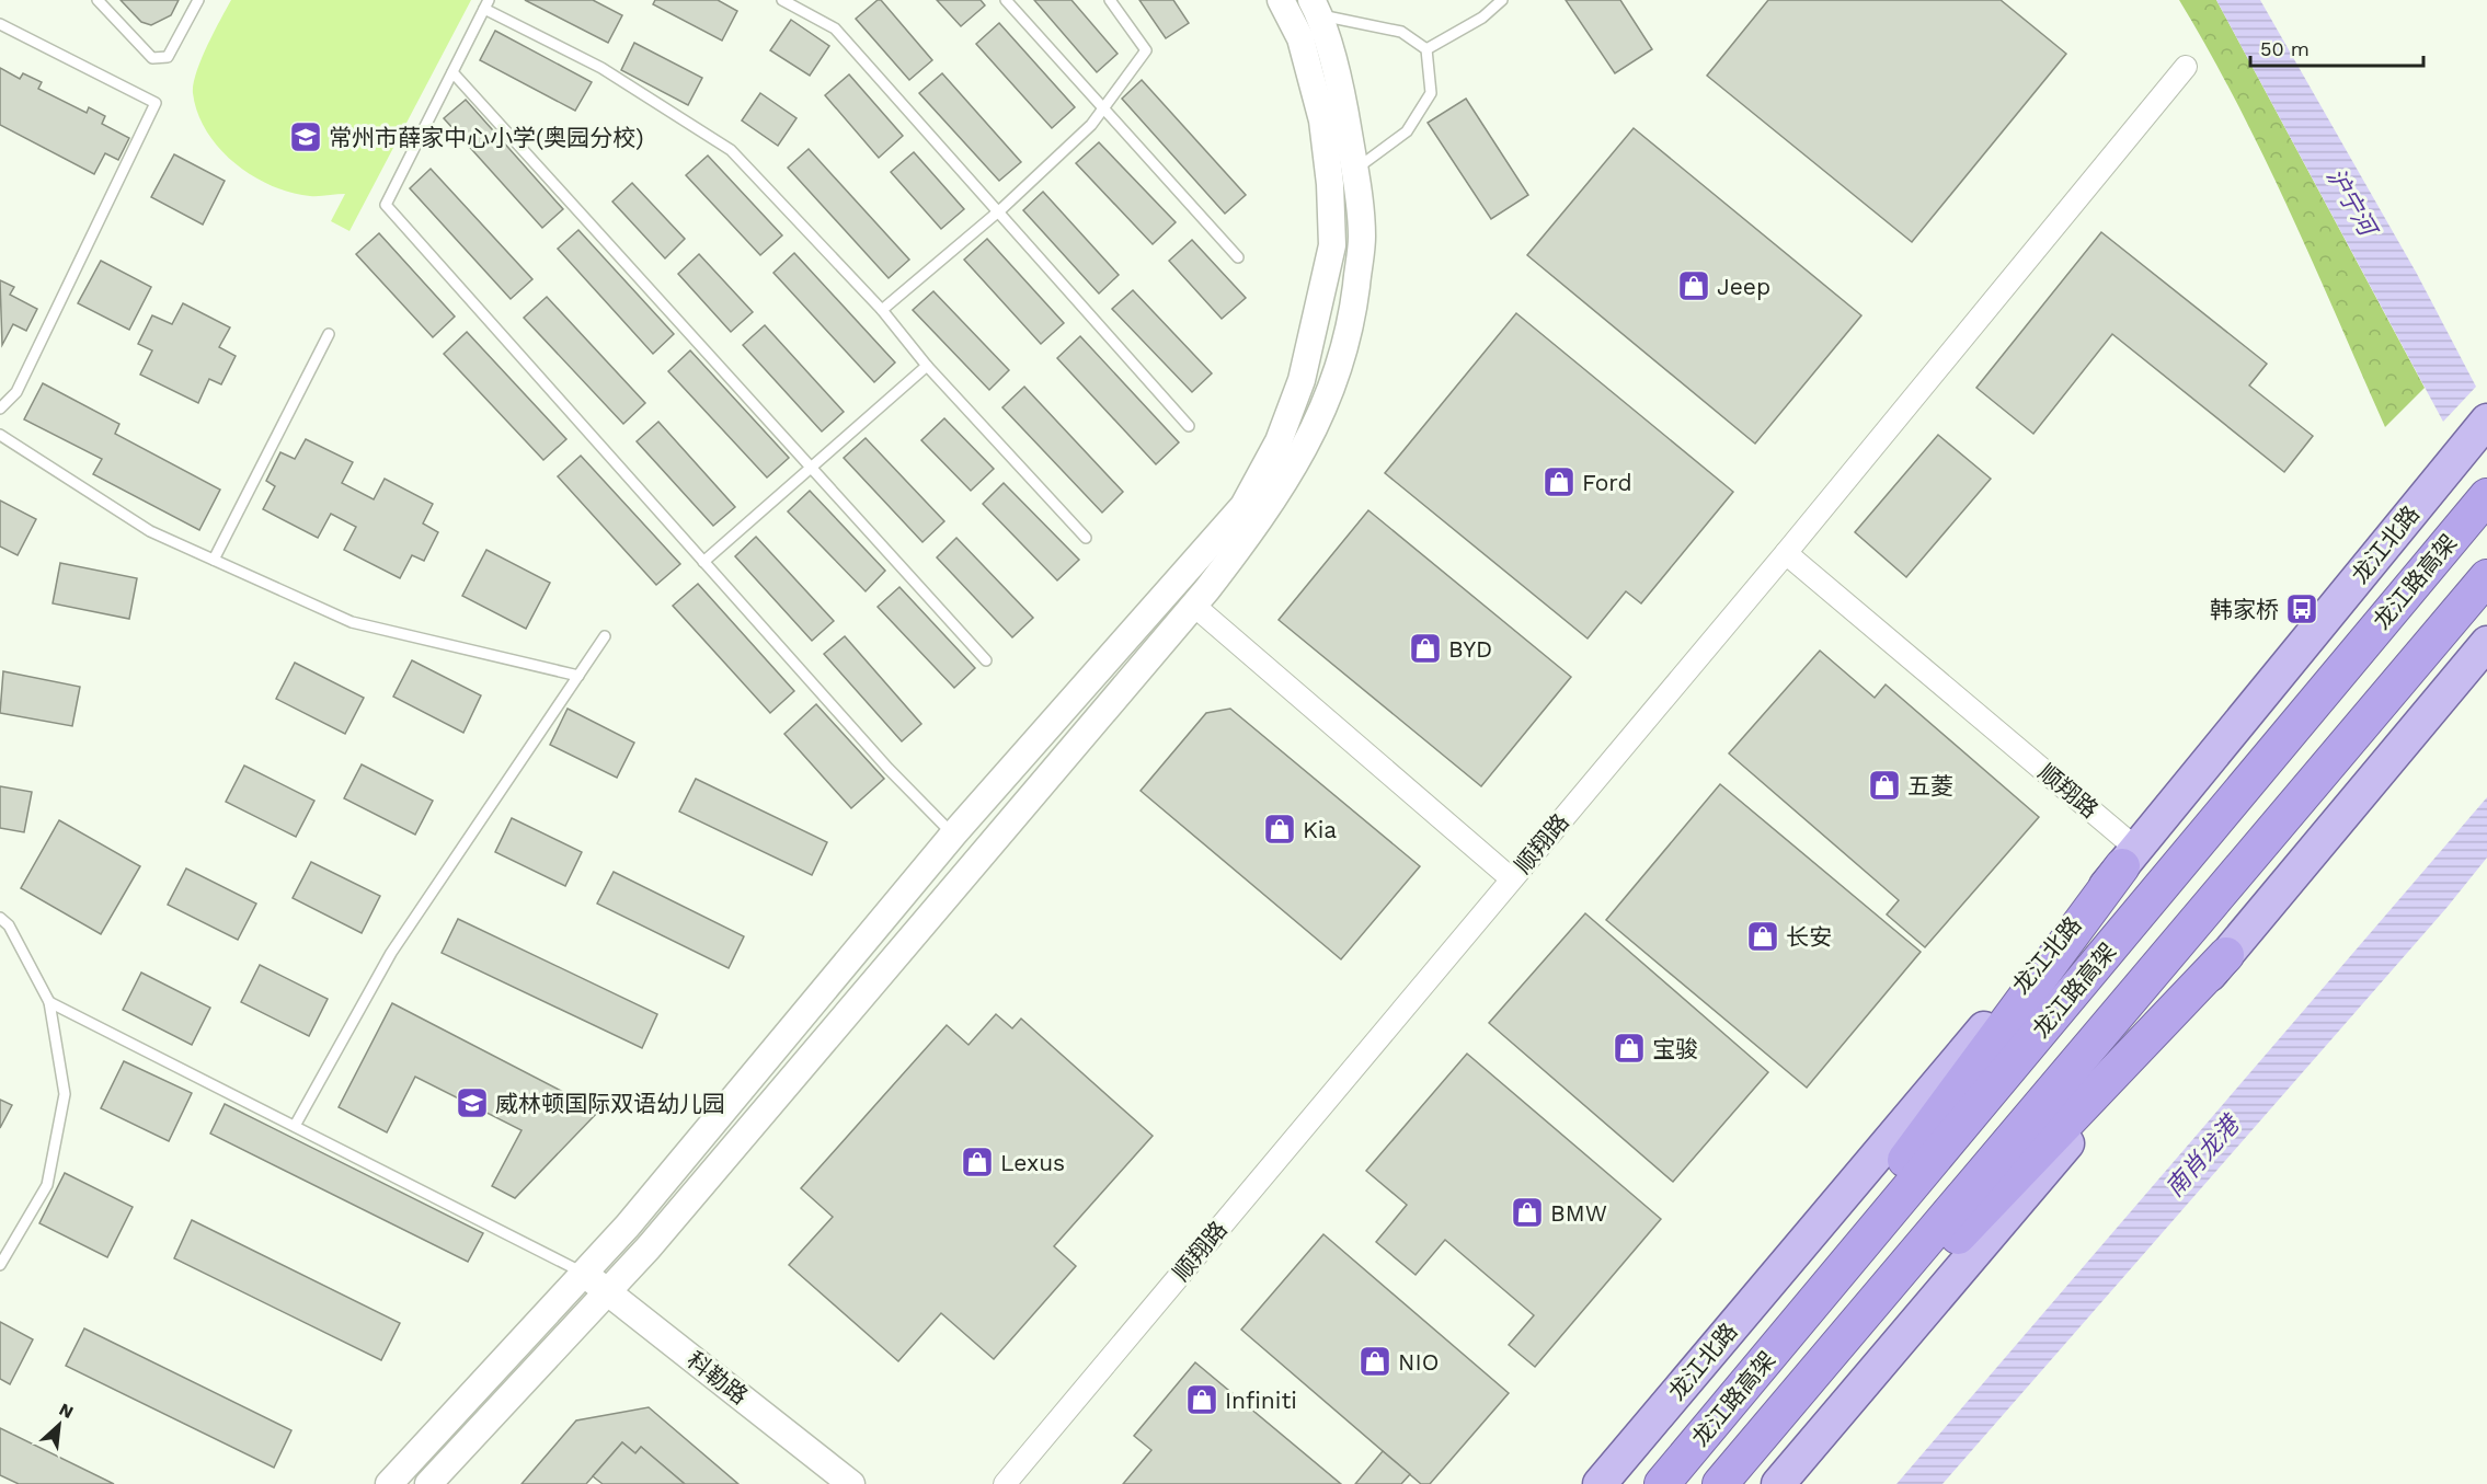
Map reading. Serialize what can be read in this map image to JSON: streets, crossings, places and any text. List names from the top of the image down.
{
  "streets": {
    "highway": ["龙江路高架"],
    "main road": ["龙江北路"],
    "street": ["顺翔路", "科勒路"]
  },
  "crossings": [
    ["龙江北路", "顺翔路"]
  ],
  "water": ["沪宁河", "南肖龙港"],
  "places": {
    "school or university": ["常州市薛家中心小学(奥园分校)", "威林顿国际双语幼儿园"],
    "shop": [
      "Jeep",
      "Ford",
      "BYD",
      "五菱",
      "Kia",
      "长安",
      "宝骏",
      "Lexus",
      "BMW",
      "NIO",
      "Infiniti"
    ],
    "bus stop": ["韩家桥"]
  },
  "scale_bar": "50 m",
  "north": "top right"
}
